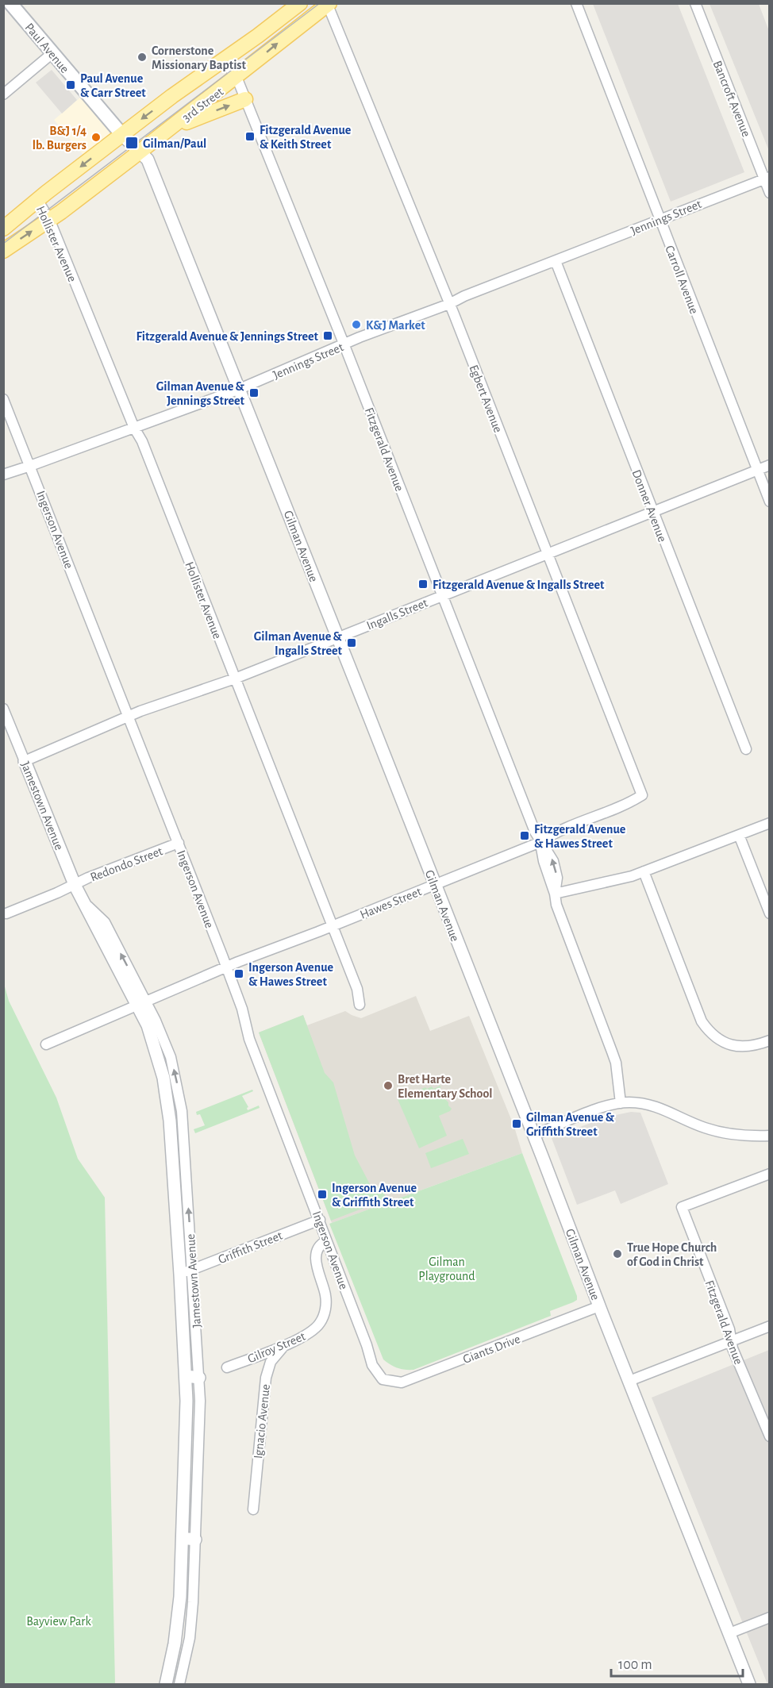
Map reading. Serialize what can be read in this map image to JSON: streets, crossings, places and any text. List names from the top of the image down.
{
  "streets": {
    "main road": ["Paul Avenue", "3rd Street"],
    "street": [
      "Bancroft Avenue",
      "Jennings Street",
      "Hollister Avenue",
      "Carroll Avenue",
      "Egbert Avenue",
      "Fitzgerald Avenue",
      "Donner Avenue",
      "Ingerson Avenue",
      "Gilman Avenue",
      "Ingalls Street",
      "Jamestown Avenue",
      "Redondo Street",
      "Hawes Street",
      "Griffith Street",
      "Gilroy Street",
      "Giants Drive",
      "Ignacio Avenue"
    ]
  },
  "crossings": [
    ["Paul Avenue", "3rd Street"],
    ["Paul Avenue", "Gilman Avenue"],
    ["Bancroft Avenue", "Jennings Street"],
    ["3rd Street", "Hollister Avenue"],
    ["3rd Street", "Egbert Avenue"],
    ["3rd Street", "Fitzgerald Avenue"],
    ["3rd Street", "Gilman Avenue"],
    ["Jennings Street", "Hollister Avenue"],
    ["Jennings Street", "Carroll Avenue"],
    ["Jennings Street", "Egbert Avenue"],
    ["Jennings Street", "Fitzgerald Avenue"],
    ["Jennings Street", "Donner Avenue"],
    ["Jennings Street", "Ingerson Avenue"],
    ["Jennings Street", "Gilman Avenue"],
    ["Hollister Avenue", "Ingalls Street"],
    ["Hollister Avenue", "Hawes Street"],
    ["Carroll Avenue", "Ingalls Street"],
    ["Egbert Avenue", "Ingalls Street"],
    ["Egbert Avenue", "Hawes Street"],
    ["Fitzgerald Avenue", "Ingalls Street"],
    ["Fitzgerald Avenue", "Hawes Street"],
    ["Donner Avenue", "Ingalls Street"],
    ["Ingerson Avenue", "Ingalls Street"],
    ["Ingerson Avenue", "Redondo Street"],
    ["Ingerson Avenue", "Hawes Street"],
    ["Ingerson Avenue", "Griffith Street"],
    ["Ingerson Avenue", "Gilroy Street"],
    ["Ingerson Avenue", "Giants Drive"],
    ["Gilman Avenue", "Ingalls Street"],
    ["Gilman Avenue", "Hawes Street"],
    ["Gilman Avenue", "Giants Drive"],
    ["Ingalls Street", "Jamestown Avenue"],
    ["Jamestown Avenue", "Redondo Street"],
    ["Jamestown Avenue", "Hawes Street"],
    ["Jamestown Avenue", "Griffith Street"],
    ["Gilroy Street", "Ignacio Avenue"]
  ],
  "parks": ["Gilman Playground", "Bayview Park"],
  "places": {
    "other": [
      "Cornerstone Missionary Baptist",
      "B&J 1/4 lb. Burgers",
      "K&J Market",
      "Bret Harte Elementary School",
      "True Hope Church of God in Christ"
    ],
    "transit": [
      "Paul Avenue & Carr Street",
      "Fitzgerald Avenue & Keith Street",
      "Gilman/Paul",
      "Fitzgerald Avenue & Jennings Street",
      "Gilman Avenue & Jennings Street",
      "Fitzgerald Avenue & Ingalls Street",
      "Gilman Avenue & Ingalls Street",
      "Fitzgerald Avenue & Hawes Street",
      "Ingerson Avenue & Hawes Street",
      "Gilman Avenue & Griffith Street",
      "Ingerson Avenue & Griffith Street"
    ]
  },
  "scale_bar": "100 m"
}
